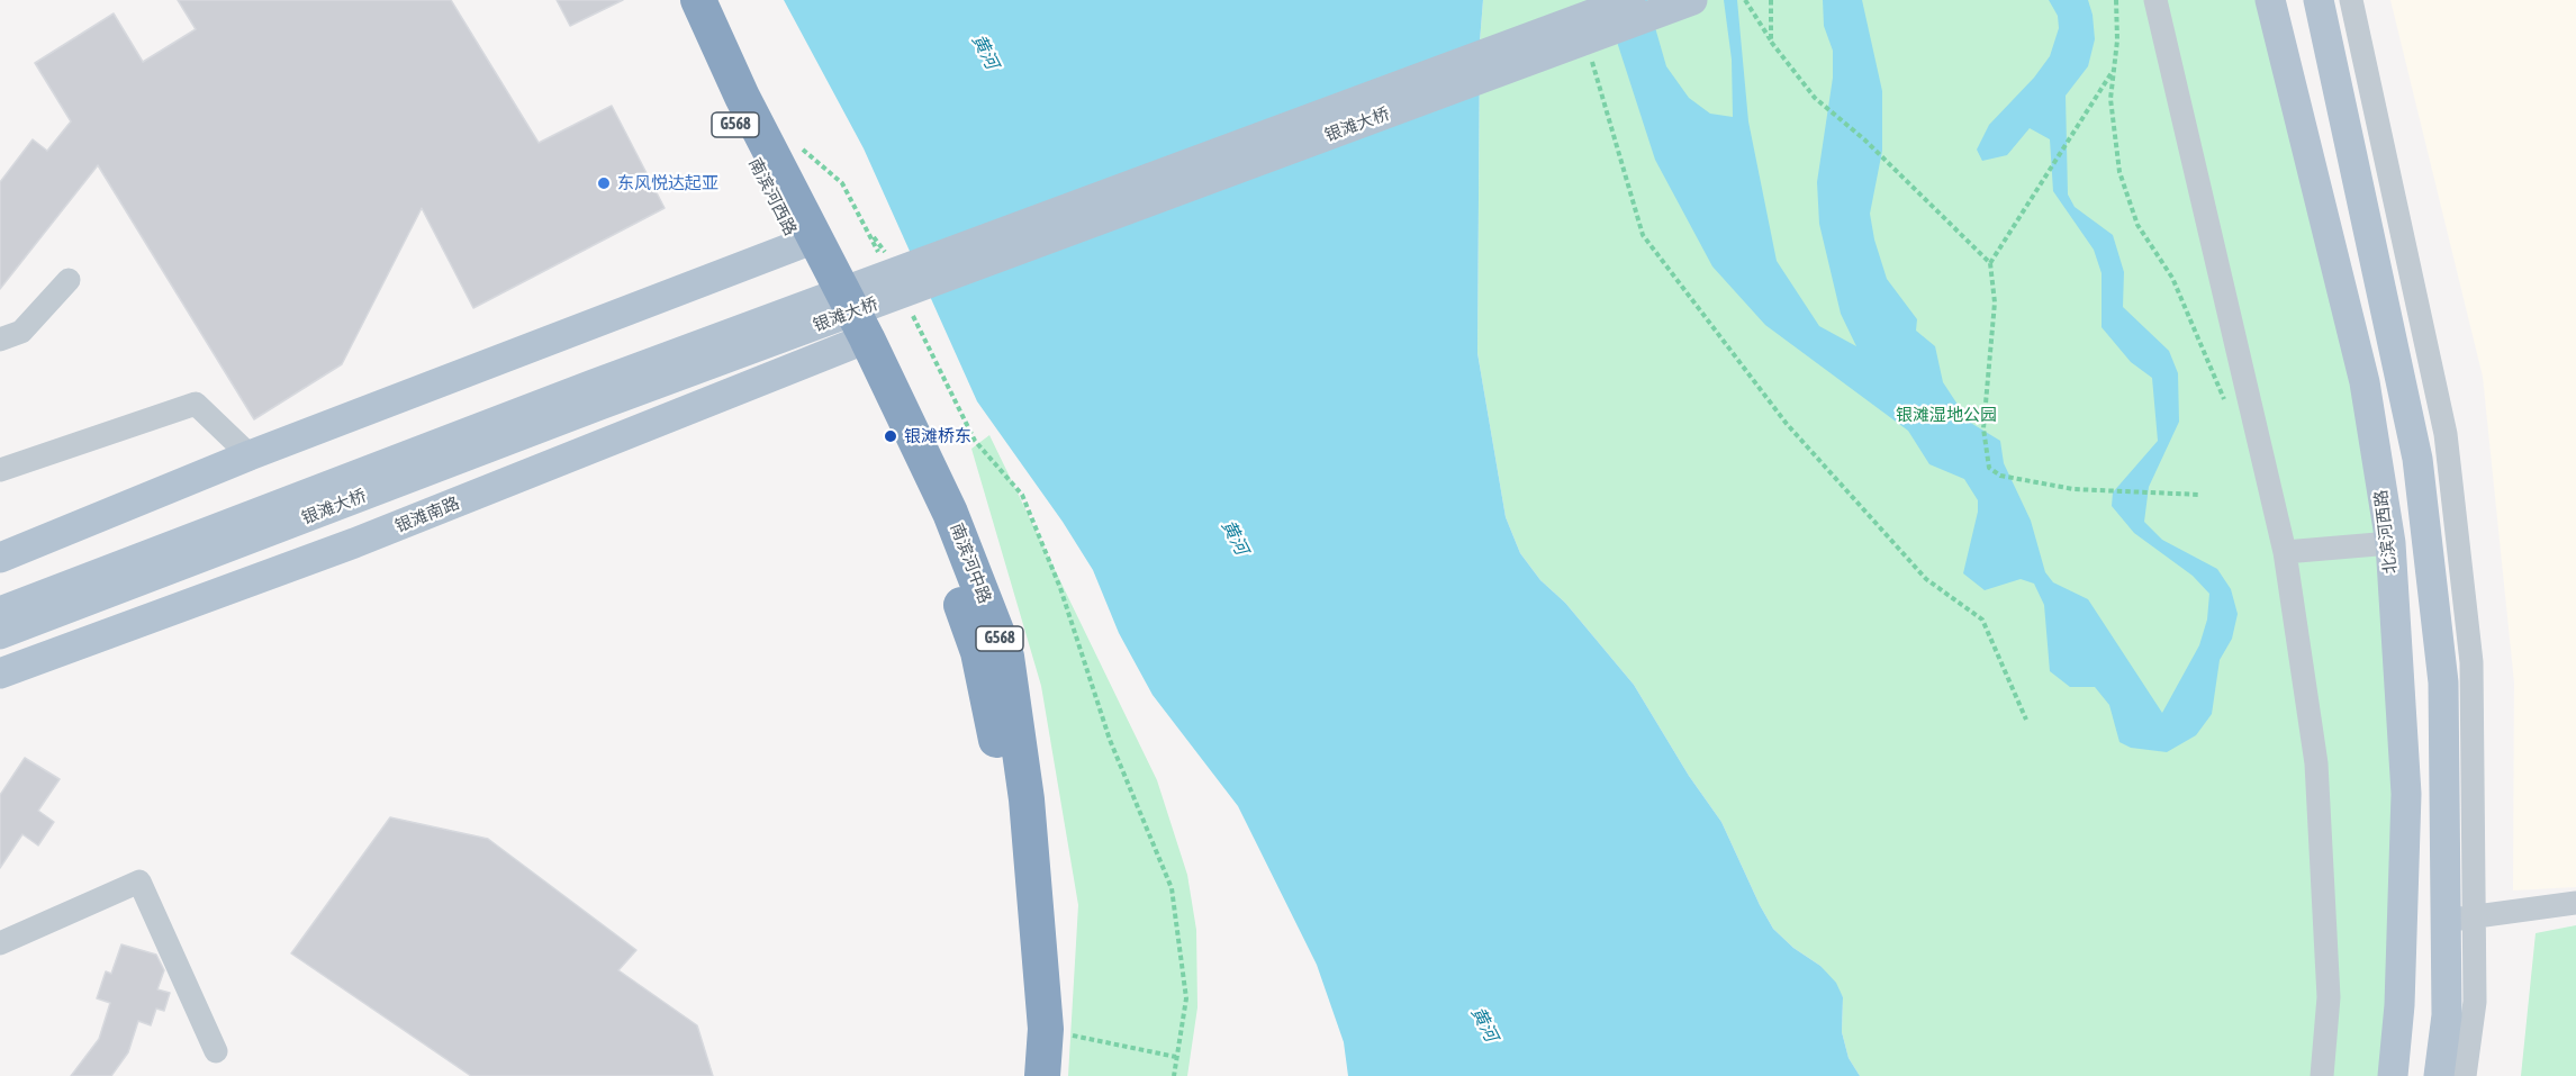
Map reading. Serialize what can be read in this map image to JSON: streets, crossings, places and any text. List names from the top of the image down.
{
  "streets": {
    "highway": ["G568", "南滨河西路", "南滨河中路"],
    "main road": ["银滩大桥", "银滩南路", "北滨河西路"]
  },
  "crossings": [
    ["南滨河西路", "南滨河中路"],
    ["银滩南路", "南滨河中路"]
  ],
  "water": ["黄河"],
  "parks": ["银滩湿地公园"],
  "places": ["东风悦达起亚", "银滩桥东"]
}
